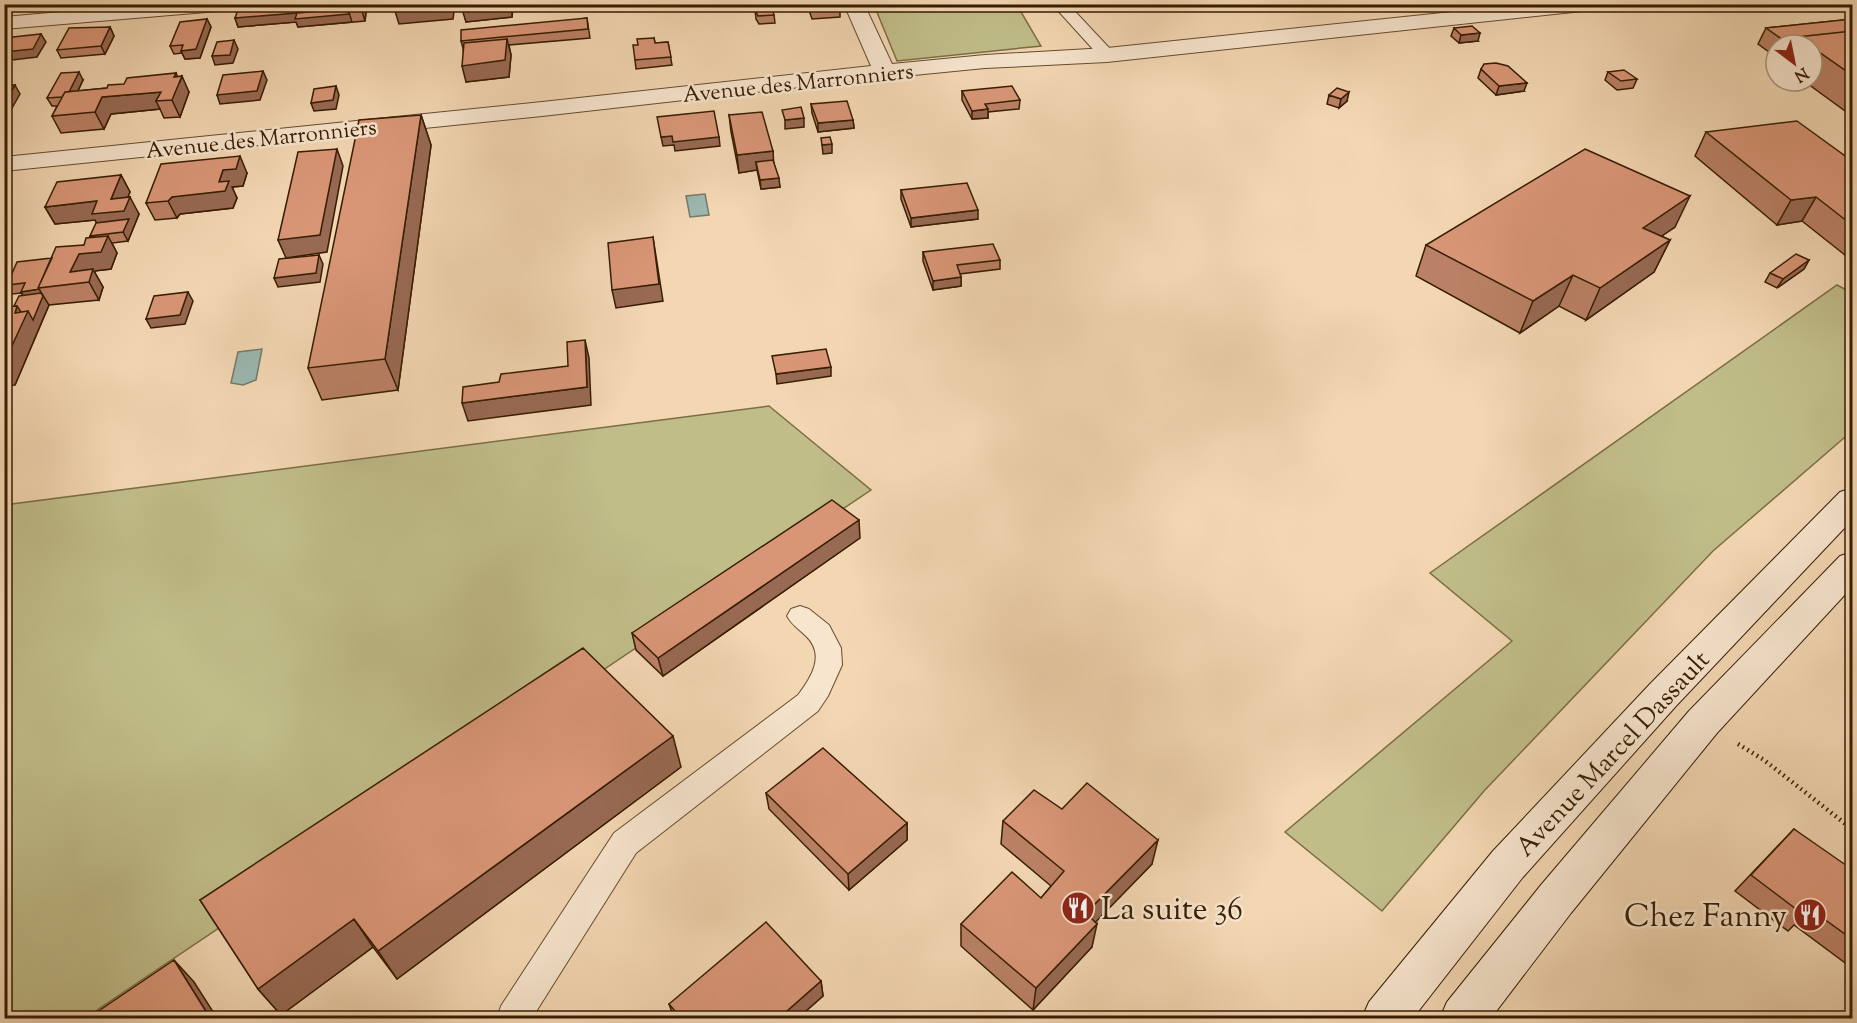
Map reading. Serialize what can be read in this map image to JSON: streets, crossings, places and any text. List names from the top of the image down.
{
  "streets": {
    "street": ["Avenue des Marronniers", "Avenue Marcel Dassault"]
  },
  "places": {
    "restaurant": ["La suite 36", "Chez Fanny"]
  },
  "north": "bottom right"
}
